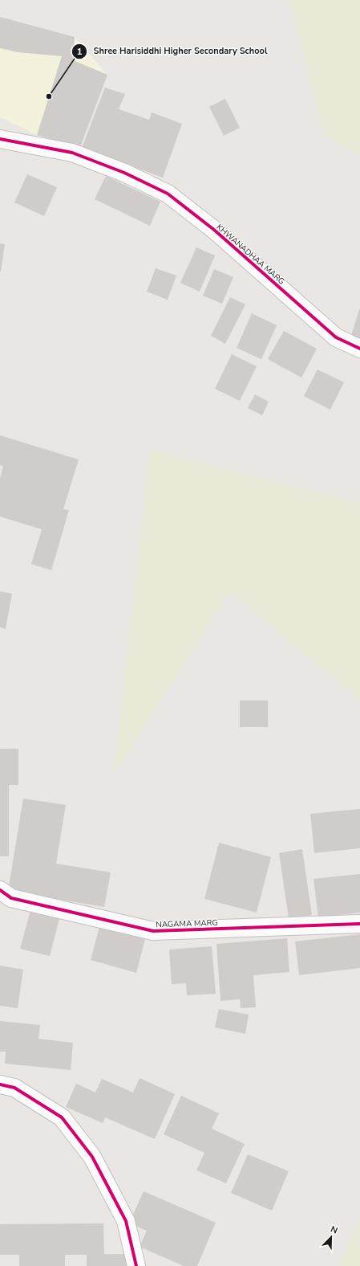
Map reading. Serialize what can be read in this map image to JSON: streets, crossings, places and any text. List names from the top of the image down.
{
  "streets": {
    "street": ["KHWANADHAA MARG", "NAGAMA MARG"]
  },
  "places": ["Shree Harisiddhi Higher Secondary School"],
  "north": "top right"
}
